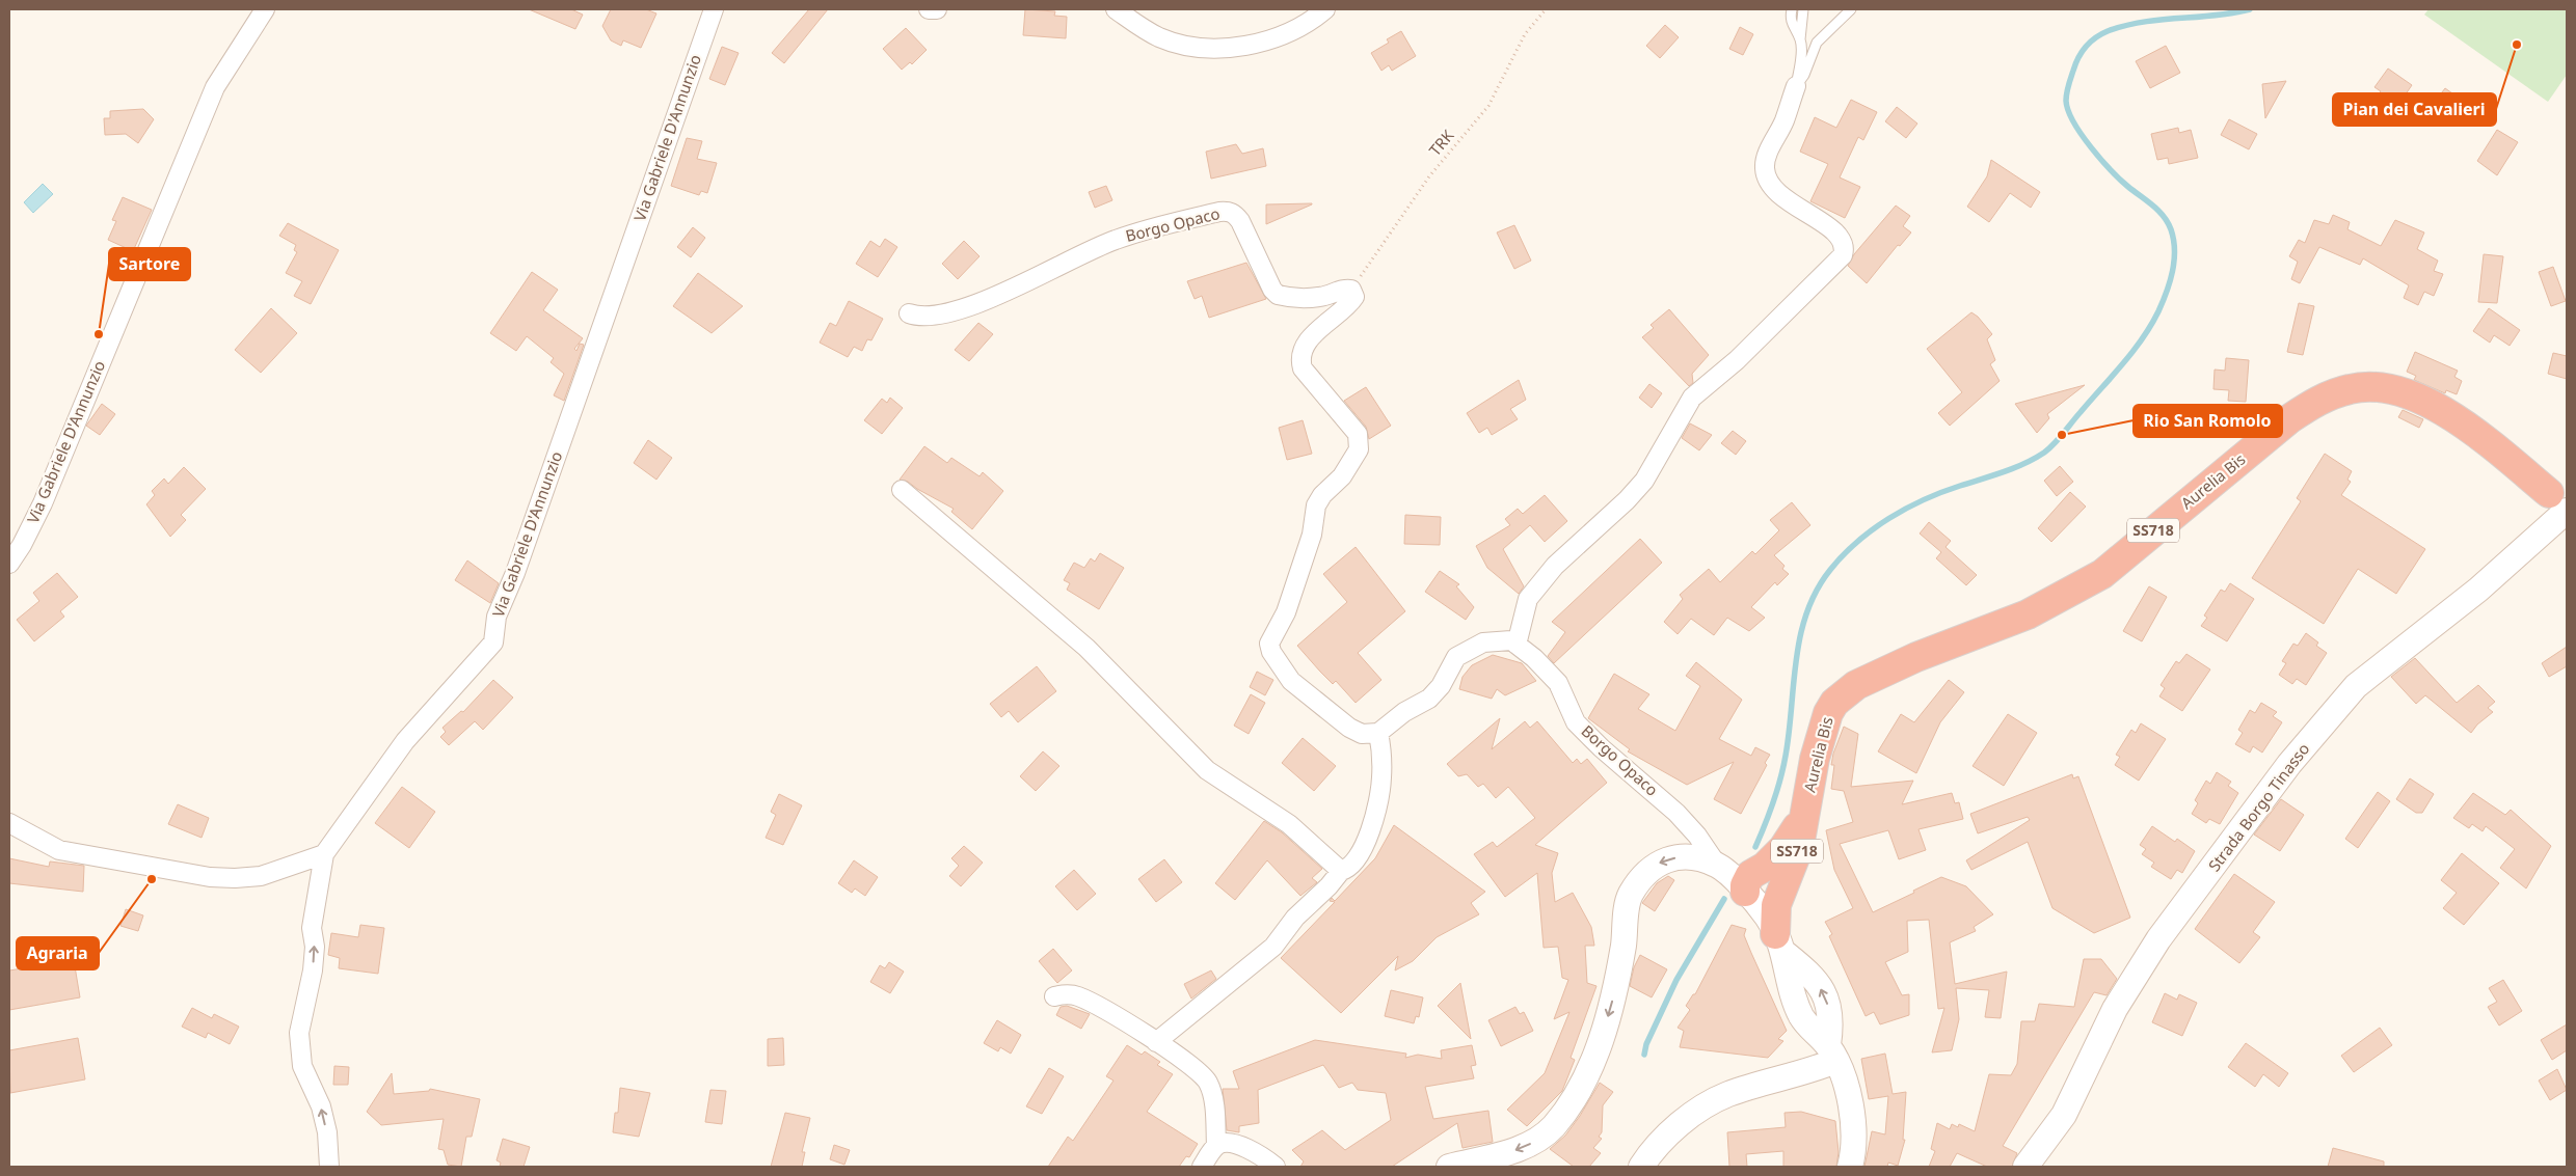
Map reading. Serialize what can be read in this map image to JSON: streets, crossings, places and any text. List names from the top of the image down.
{
  "streets": {
    "highway": ["Aurelia Bis", "SS718"],
    "main road": ["Strada Borgo Tinasso"],
    "street": ["Via Gabriele D'Annunzio", "Borgo Opaco"],
    "path": ["TRK"]
  },
  "crossings": [
    ["TRK", "Borgo Opaco"],
    ["Borgo Opaco", "SS718"],
    ["Aurelia Bis", "SS718"],
    ["Aurelia Bis", "Strada Borgo Tinasso"]
  ],
  "places": [
    "Pian dei Cavalieri",
    "Sartore",
    "Rio San Romolo",
    "Agraria"
  ]
}
